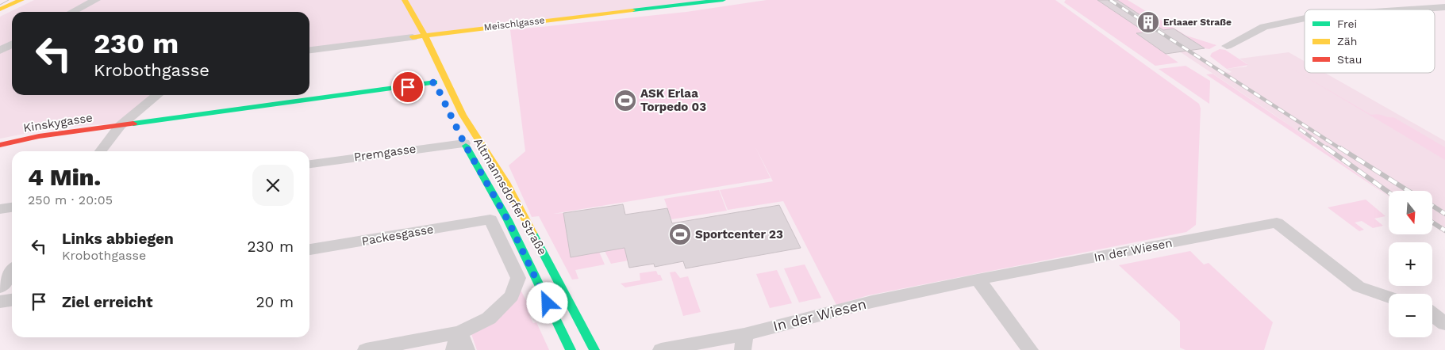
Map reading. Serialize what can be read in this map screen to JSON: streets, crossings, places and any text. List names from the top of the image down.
{
  "streets": {
    "main road": ["Meischlgasse", "Kinskygasse", "Altmannsdorfer Straße"],
    "street": ["Premgasse", "Packesgasse", "In der Wiesen"]
  },
  "crossings": [
    ["Meischlgasse", "Altmannsdorfer Straße"],
    ["Premgasse", "Altmannsdorfer Straße"]
  ],
  "places": {
    "building": ["Erlaaer Straße"],
    "sports": ["ASK Erlaa Torpedo 03", "Sportcenter 23"]
  },
  "legend": ["Frei", "Zäh", "Stau"],
  "north": "bottom",
  "page": {
    "turn": ["230 m", "Krobothgasse"],
    "heading": ["4 Min.", "250 m · 20:05"],
    "map_buttons": ["+", "−"],
    "list": [
      {
        "name": "Links abbiegen",
        "note": "Krobothgasse",
        "value": "230 m"
      },
      {
        "name": "Ziel erreicht",
        "value": "20 m"
      }
    ]
  }
}
